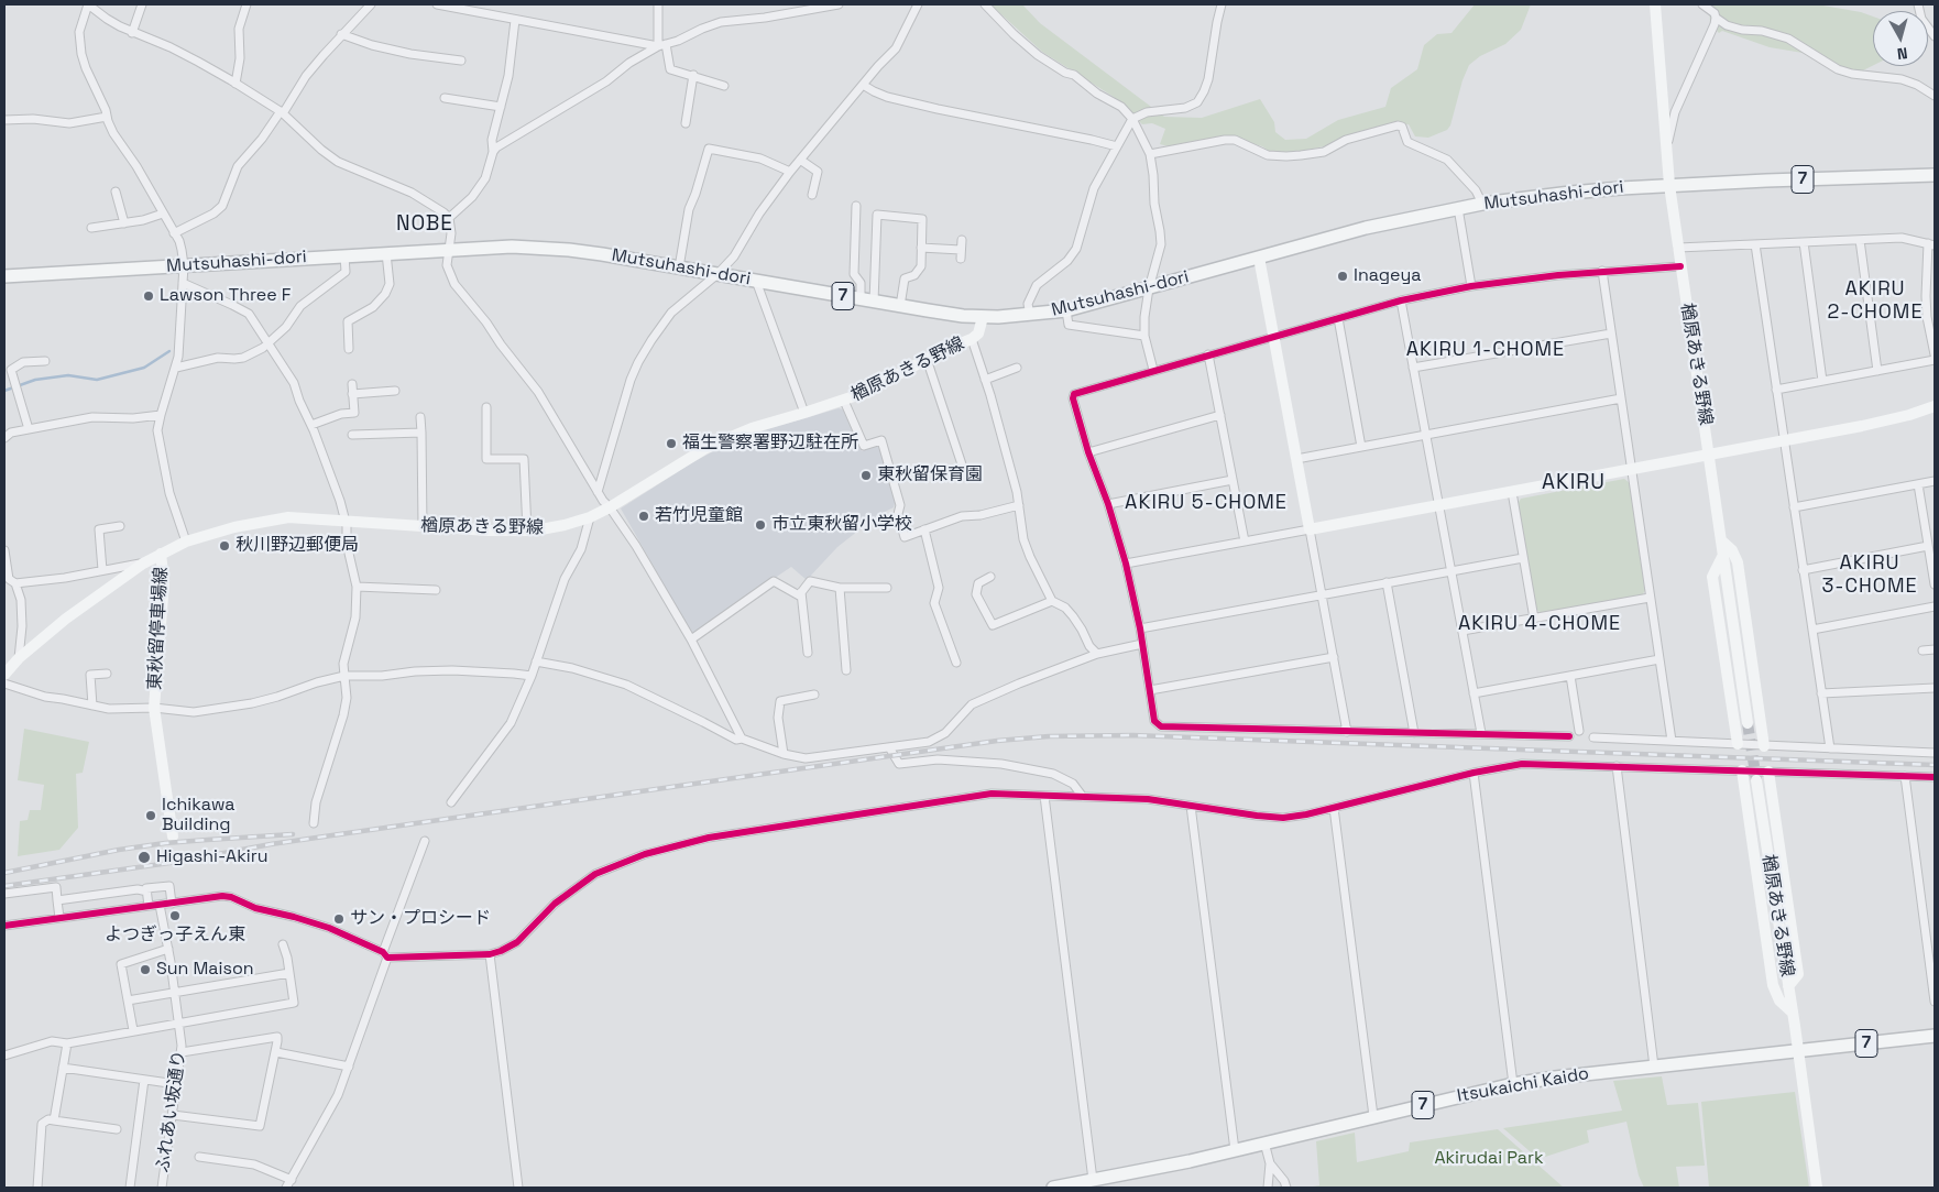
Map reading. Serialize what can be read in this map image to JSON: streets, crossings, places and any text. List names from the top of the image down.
{
  "streets": {
    "main road": [
      "7",
      "Mutsuhashi-dori",
      "楢原あきる野線",
      "東秋留停車場線",
      "Itsukaichi Kaido"
    ],
    "street": ["ふれあい坂通り"]
  },
  "crossings": [
    ["Mutsuhashi-dori", "楢原あきる野線"],
    ["楢原あきる野線", "東秋留停車場線"],
    ["楢原あきる野線", "Itsukaichi Kaido"]
  ],
  "districts": [
    "NOBE",
    "AKIRU 2-CHOME",
    "AKIRU 1-CHOME",
    "AKIRU",
    "AKIRU 5-CHOME",
    "AKIRU 3-CHOME",
    "AKIRU 4-CHOME"
  ],
  "parks": ["Akirudai Park"],
  "places": [
    "Inageya",
    "Lawson Three F",
    "福生警察署野辺駐在所",
    "東秋留保育園",
    "若竹児童館",
    "市立東秋留小学校",
    "秋川野辺郵便局",
    "Ichikawa Building",
    "Higashi-Akiru",
    "よつぎっ⼦えん東",
    "サン・プロシード",
    "Sun Maison"
  ],
  "north": "bottom"
}
